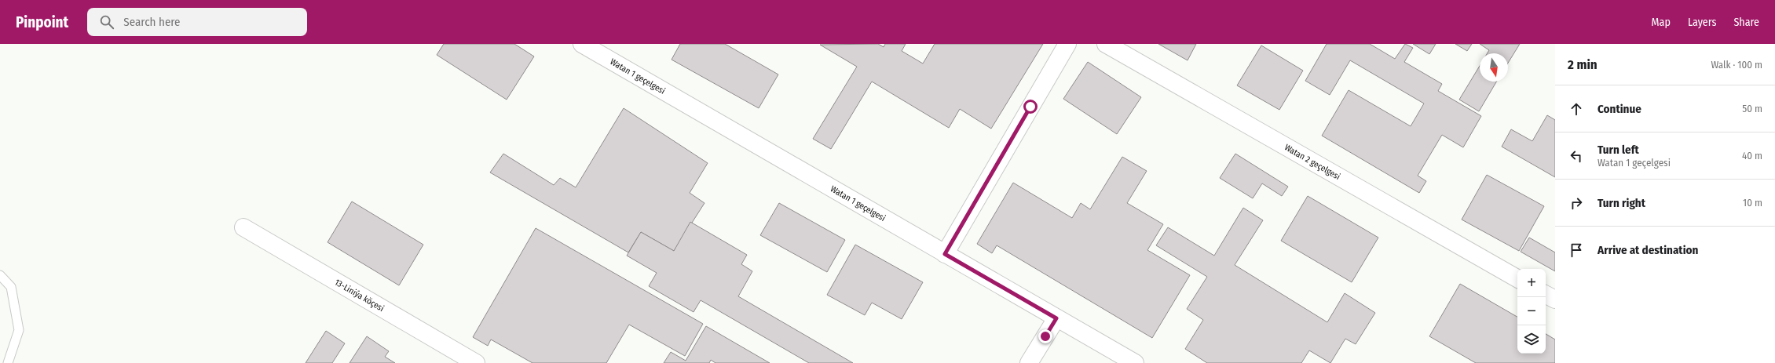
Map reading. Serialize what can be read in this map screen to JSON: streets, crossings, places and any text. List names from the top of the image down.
{
  "streets": {
    "street": ["Watan 1 geçelgesi", "Watan 2 geçelgesi", "13-Liniýa köçesi"]
  },
  "north": "bottom",
  "page": {
    "header": "Pinpoint",
    "search": "Search here",
    "nav": ["Map", "Layers", "Share"],
    "heading": ["2 min", "Walk · 100 m"],
    "list": [
      ["Continue", "50 m"],
      ["Turn left", "Watan 1 geçelgesi", "40 m"],
      ["Turn right", "10 m"],
      "Arrive at destination"
    ],
    "map_buttons": ["+", "−"]
  }
}
